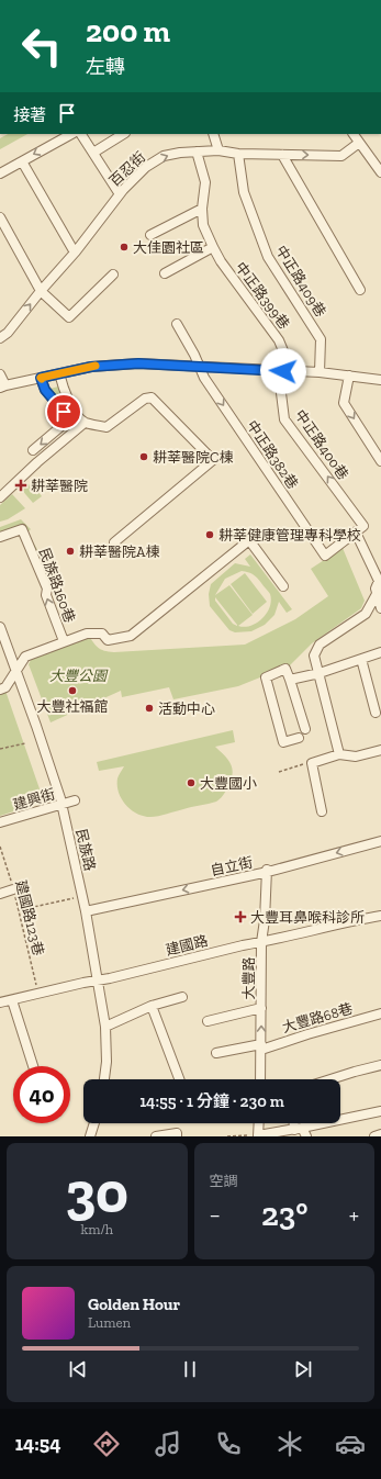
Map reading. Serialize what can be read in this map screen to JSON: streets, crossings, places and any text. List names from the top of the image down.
{
  "streets": {
    "street": [
      "百忍街",
      "中正路409巷",
      "中正路399巷",
      "中正路400巷",
      "中正路382巷",
      "民族路160巷",
      "建興街",
      "民族路",
      "自立街",
      "建國路",
      "大豐路",
      "大豐路68巷"
    ],
    "path": ["建國路123巷"]
  },
  "crossings": [
    ["百忍街", "中正路409巷"],
    ["百忍街", "中正路399巷"],
    ["中正路399巷", "中正路400巷"],
    ["中正路400巷", "中正路382巷"],
    ["民族路160巷", "民族路"],
    ["建興街", "民族路"],
    ["民族路", "自立街"],
    ["民族路", "建國路"],
    ["自立街", "大豐路"],
    ["建國路123巷", "建國路"],
    ["建國路", "大豐路"],
    ["大豐路", "大豐路68巷"]
  ],
  "one_way": ["中正路382巷", "民族路160巷", "自立街"],
  "parks": ["大豐公園"],
  "places": {
    "other": [
      "大佳園社區",
      "耕莘醫院C棟",
      "耕莘健康管理專科學校",
      "耕莘醫院A棟",
      "大豐社福館",
      "活動中心",
      "大豐國小"
    ],
    "health": ["耕莘醫院", "大豐耳鼻喉科診所"]
  },
  "page": {
    "turn": ["200 m", "左轉"],
    "then": "接著",
    "limit": "40",
    "trip": "14:55 · 1 分鐘 · 230 m",
    "tile": [
      ["30", "km/h"],
      "空調"
    ],
    "heat": ["−", "23°", "+"],
    "song": ["Golden Hour", "Lumen"],
    "tabs": "14:54"
  }
}
